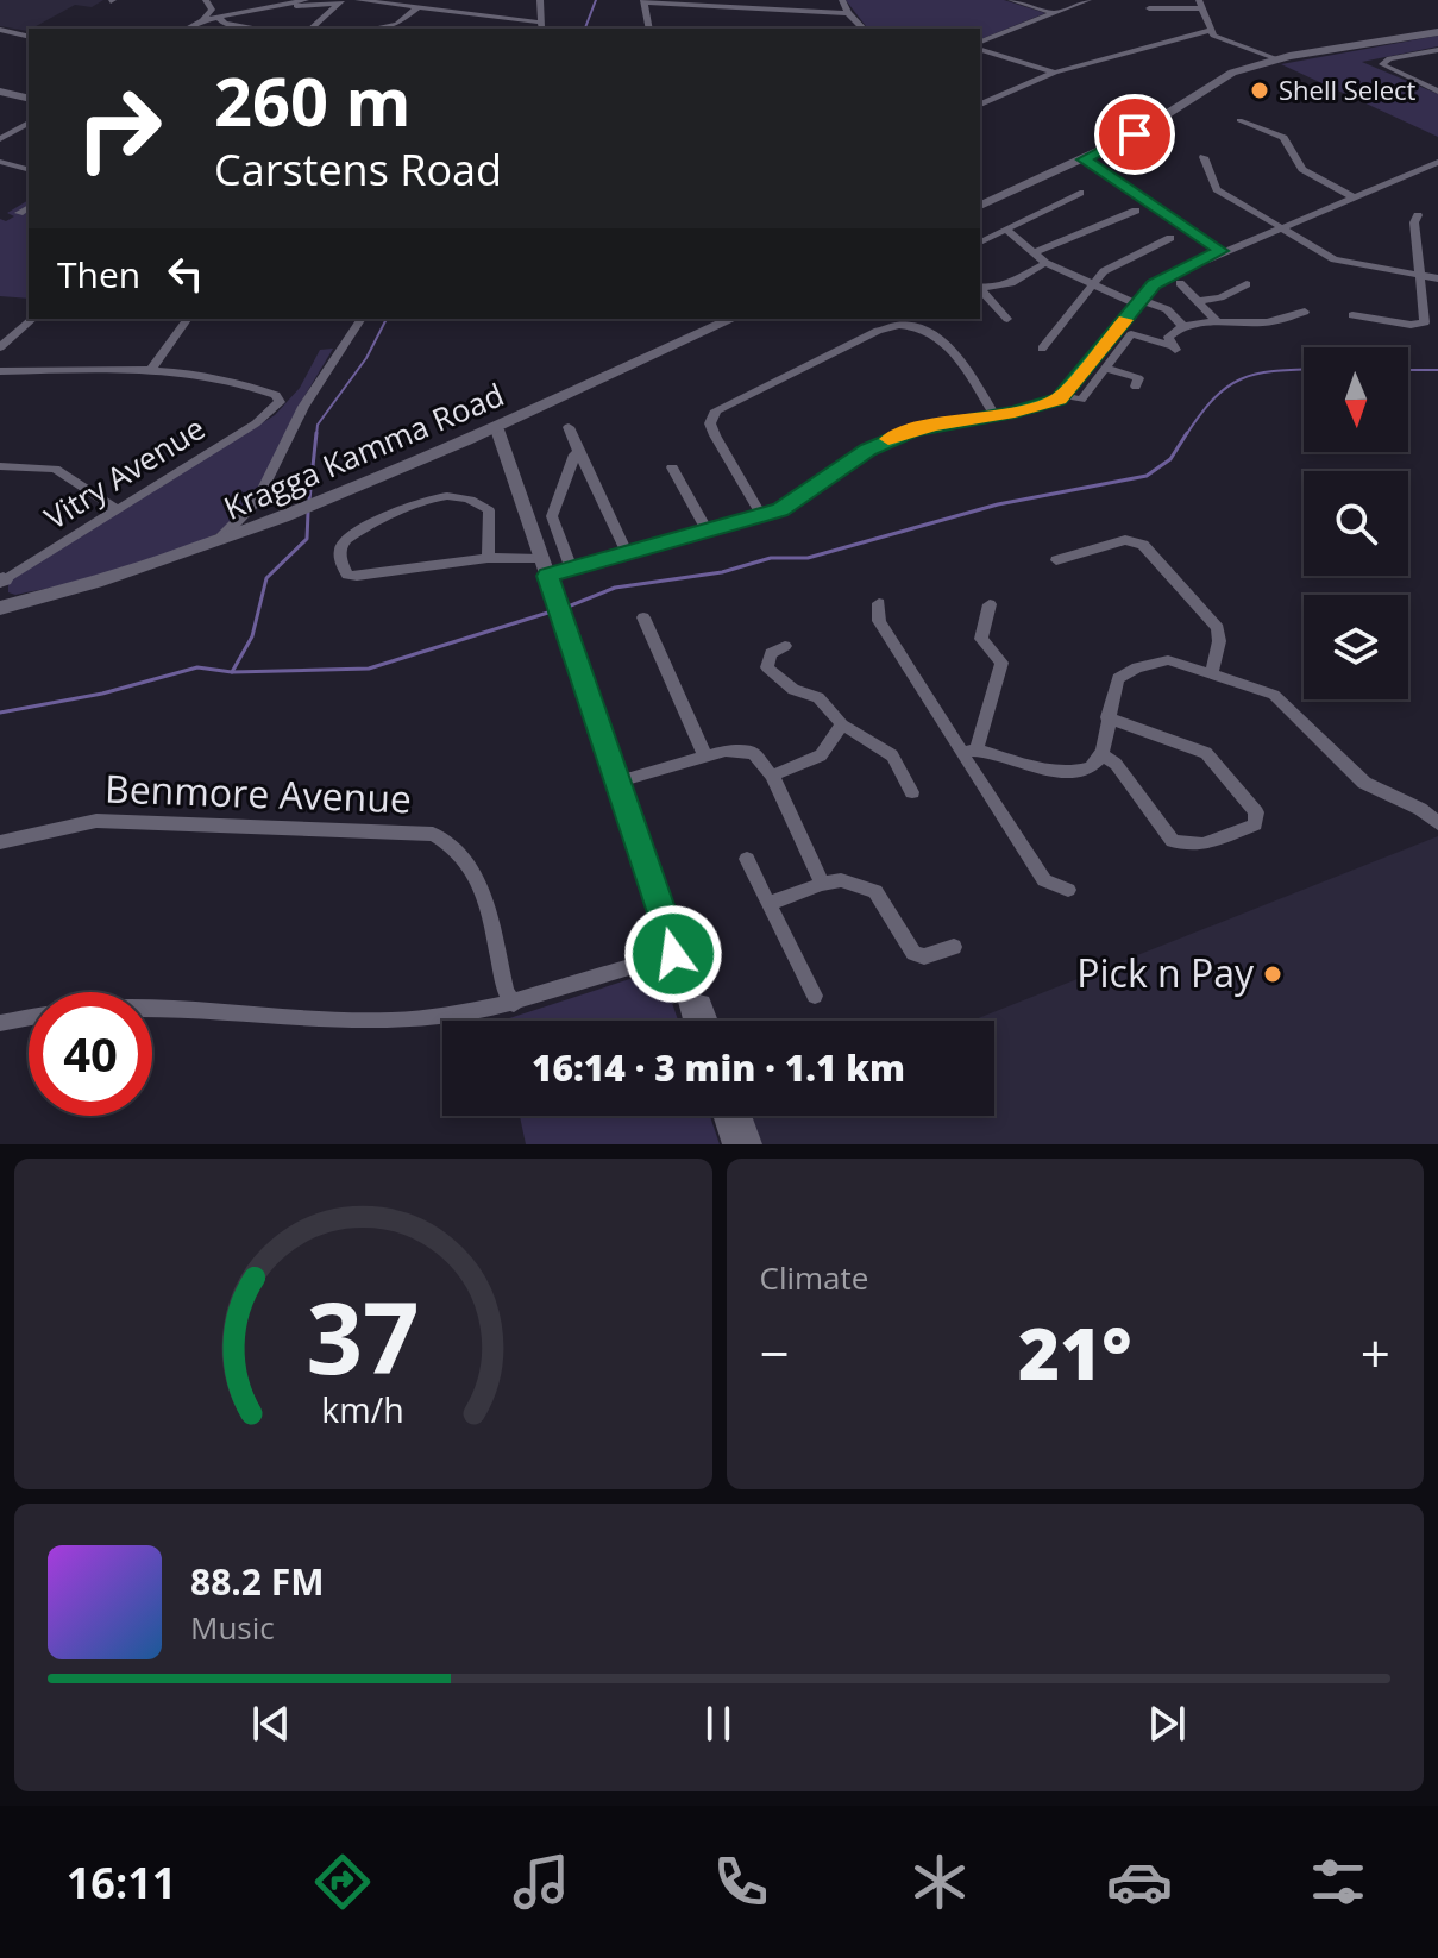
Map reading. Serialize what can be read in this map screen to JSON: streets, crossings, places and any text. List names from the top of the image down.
{
  "streets": {
    "main road": ["Kragga Kamma Road"],
    "street": ["Vitry Avenue", "Benmore Avenue"]
  },
  "places": ["Shell Select", "Pick n Pay"],
  "north": "bottom",
  "page": {
    "turn": ["260 m", "Carstens Road"],
    "then": "Then",
    "limit": "40",
    "trip": "16:14 · 3 min · 1.1 km",
    "tile": "Climate",
    "heat": ["−", "21°", "+"],
    "song": ["88.2 FM", "Music"],
    "tabs": "16:11",
    "gauge": ["37", "km/h"]
  }
}
